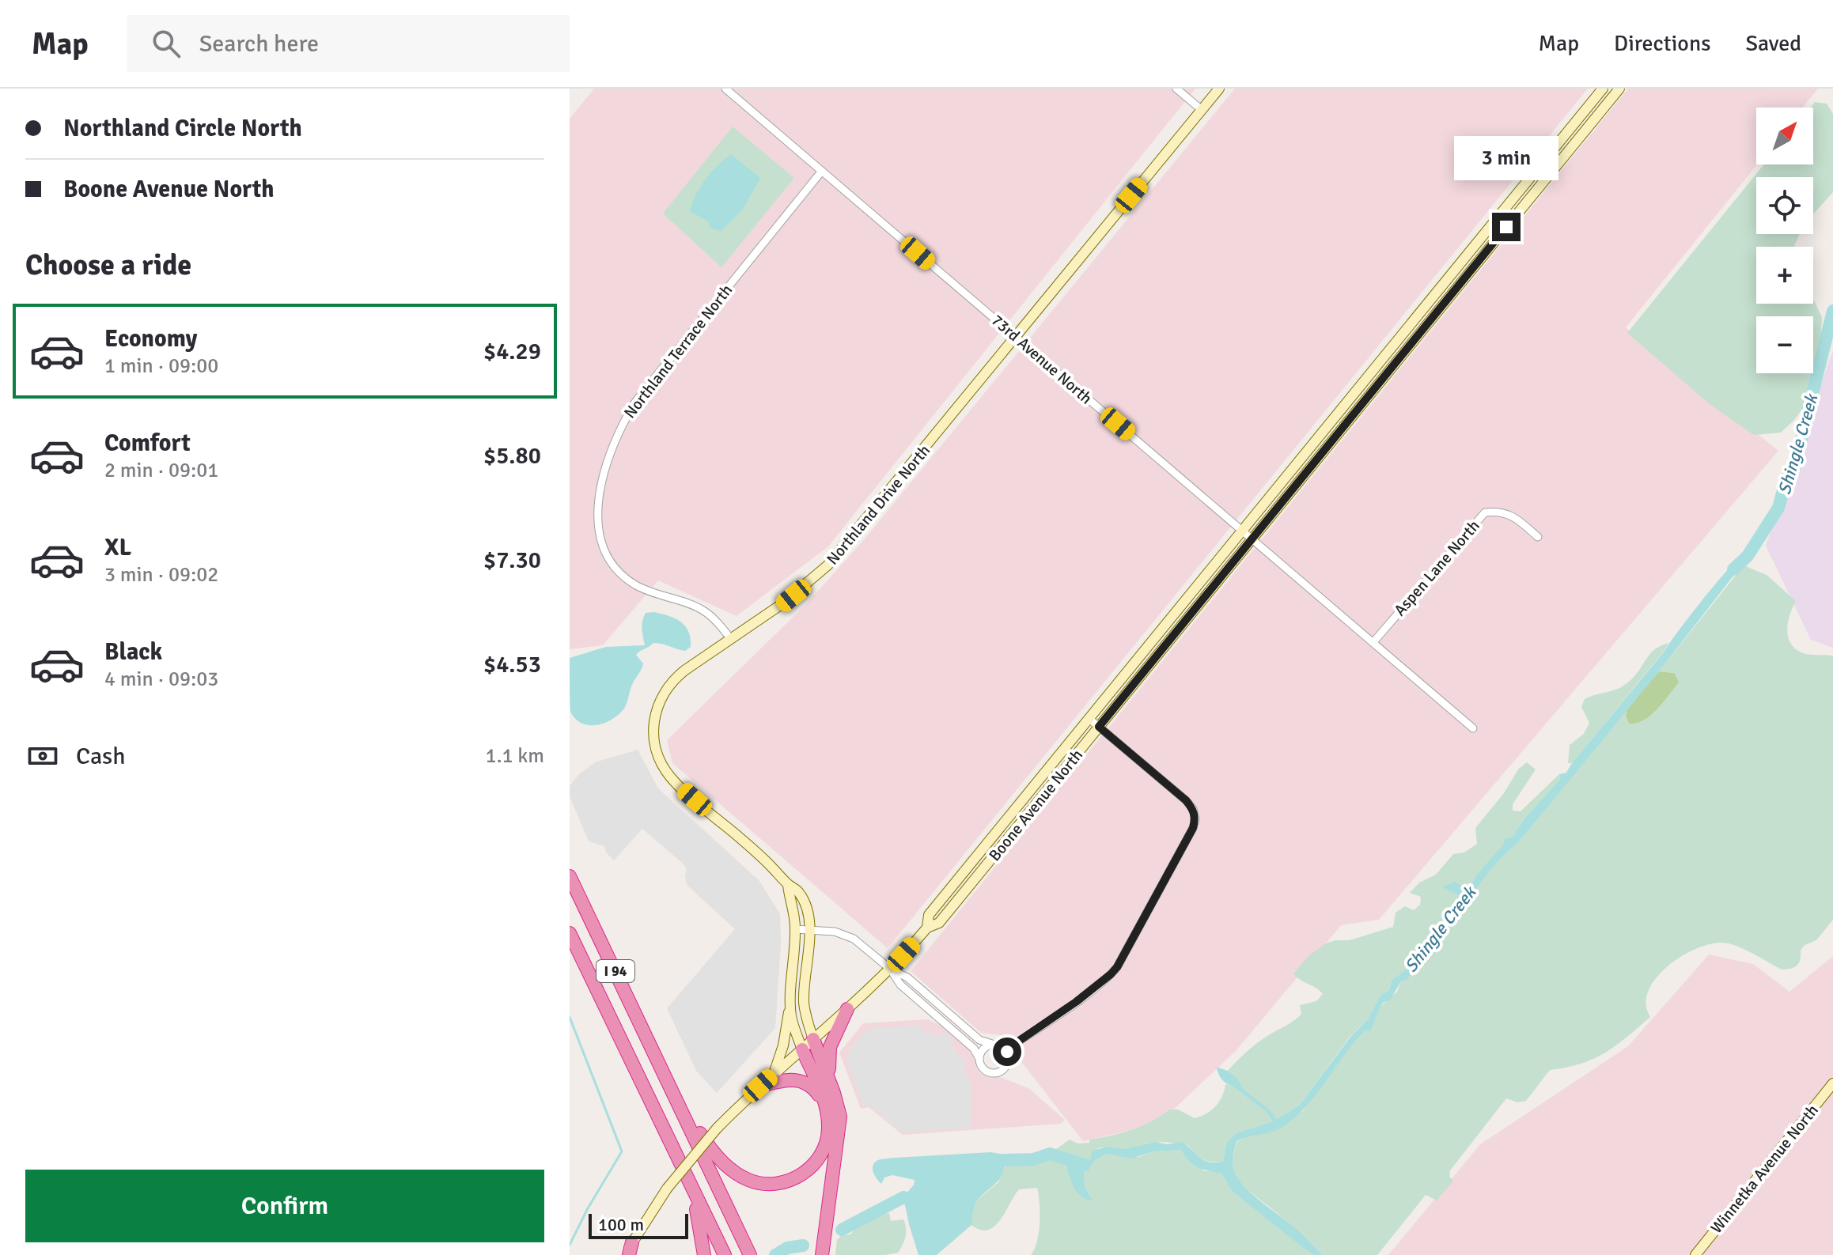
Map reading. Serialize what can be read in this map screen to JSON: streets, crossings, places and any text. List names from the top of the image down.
{
  "streets": {
    "highway": ["I 94"],
    "street": [
      "Northland Terrace North",
      "73rd Avenue North",
      "Northland Drive North",
      "Aspen Lane North",
      "Boone Avenue North",
      "Winnetka Avenue North"
    ]
  },
  "crossings": [
    ["Northland Terrace North", "73rd Avenue North"],
    ["Northland Terrace North", "Northland Drive North"],
    ["73rd Avenue North", "Northland Drive North"],
    ["73rd Avenue North", "Aspen Lane North"],
    ["73rd Avenue North", "Boone Avenue North"],
    ["Northland Drive North", "Boone Avenue North"]
  ],
  "water": ["Shingle Creek"],
  "scale_bar": "100 m",
  "north": "top right",
  "page": {
    "header": "Map",
    "search": "Search here",
    "nav": ["Map", "Directions", "Saved"],
    "banner": ["Northland Circle North", "Boone Avenue North"],
    "map_buttons": ["+", "−"],
    "bubble": "3 min",
    "heading": "Choose a ride",
    "list": [
      {
        "name": "Economy",
        "note": "1 min · 09:00",
        "value": "$4.29"
      },
      {
        "name": "Comfort",
        "note": "2 min · 09:01",
        "value": "$5.80"
      },
      {
        "name": "XL",
        "note": "3 min · 09:02",
        "value": "$7.30"
      },
      {
        "name": "Black",
        "note": "4 min · 09:03",
        "value": "$4.53"
      }
    ],
    "pay": ["Cash", "1.1 km"],
    "buttons": "Confirm",
    "scale": "100 m"
  }
}
